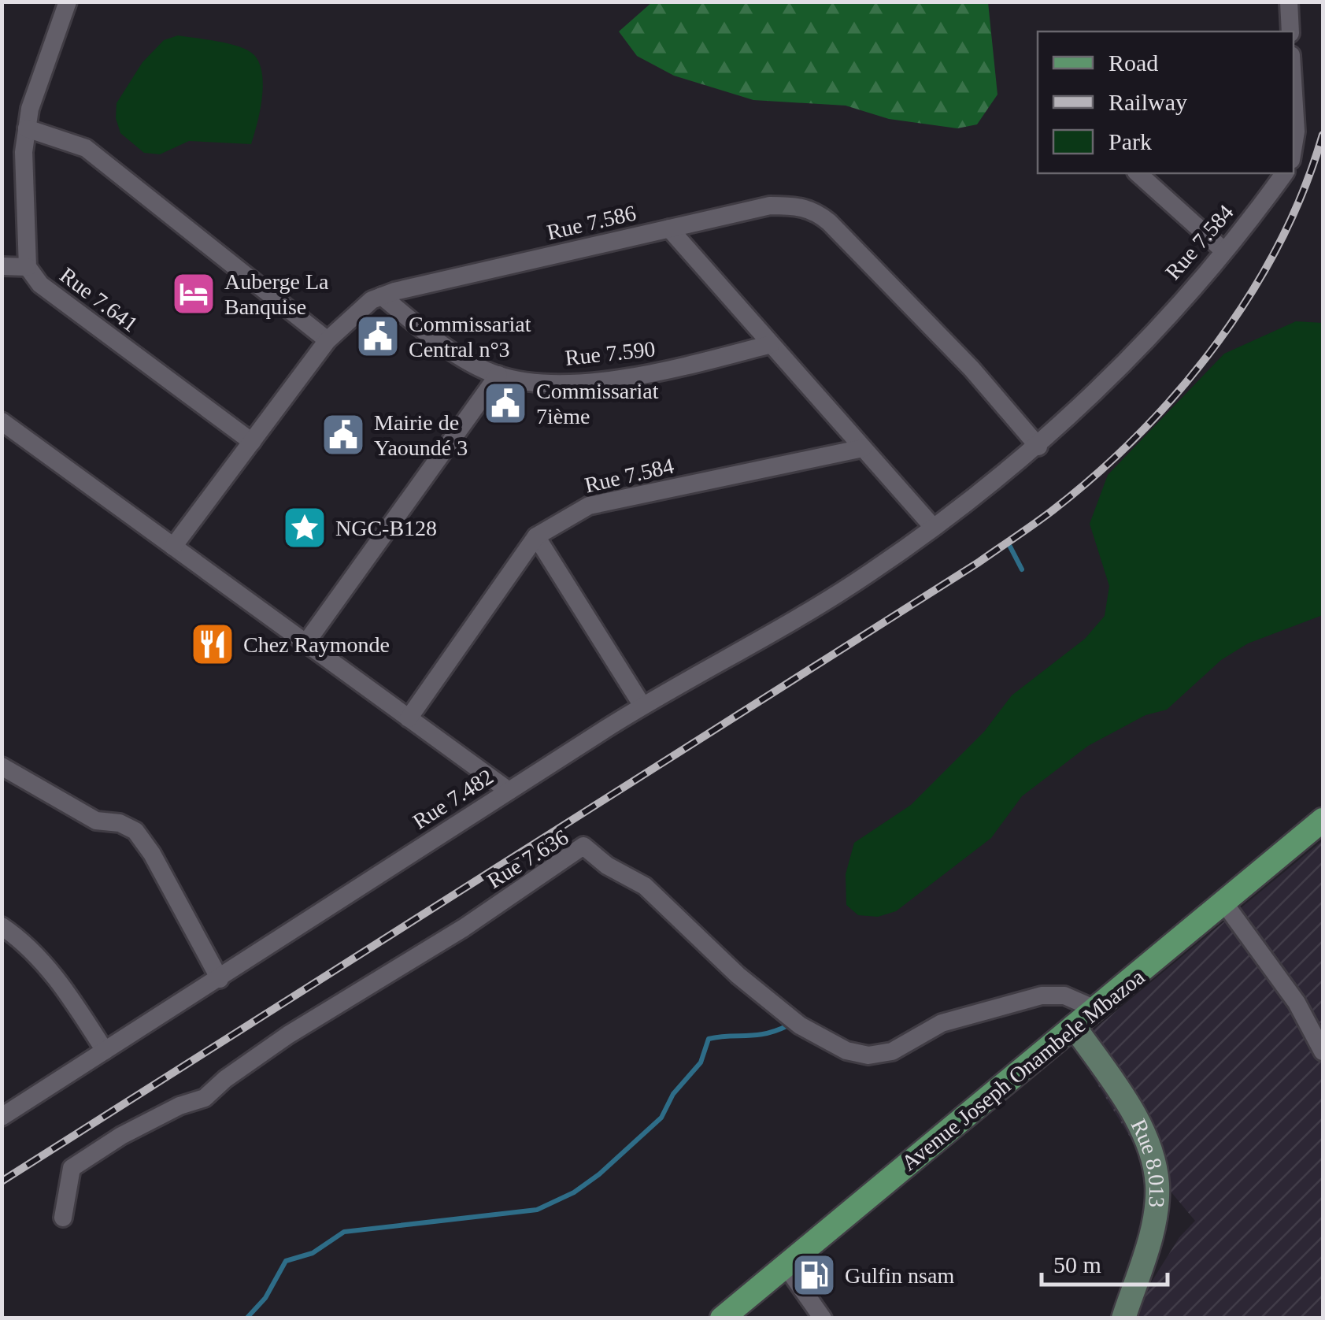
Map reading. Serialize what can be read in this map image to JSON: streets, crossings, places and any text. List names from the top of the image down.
{
  "streets": {
    "main road": ["Avenue Joseph Onambele Mbazoa"],
    "street": [
      "Rue 7.586",
      "Rue 7.584",
      "Rue 7.641",
      "Rue 7.590",
      "Rue 7.482",
      "Rue 7.636",
      "Rue 8.013"
    ]
  },
  "crossings": [
    ["Rue 7.586", "Rue 7.584"],
    ["Rue 7.586", "Rue 7.641"],
    ["Rue 7.586", "Rue 7.590"],
    ["Rue 7.584", "Rue 7.482"],
    ["Rue 7.636", "Avenue Joseph Onambele Mbazoa"],
    ["Avenue Joseph Onambele Mbazoa", "Rue 8.013"]
  ],
  "places": {
    "hotel": ["Auberge La Banquise"],
    "public building": ["Commissariat Central n°3", "Commissariat 7ième", "Mairie de Yaoundé 3"],
    "place": ["NGC-B128"],
    "restaurant": ["Chez Raymonde"],
    "fuel station": ["Gulfin nsam"]
  },
  "legend": ["Road", "Railway", "Park"],
  "scale_bar": "50 m"
}
